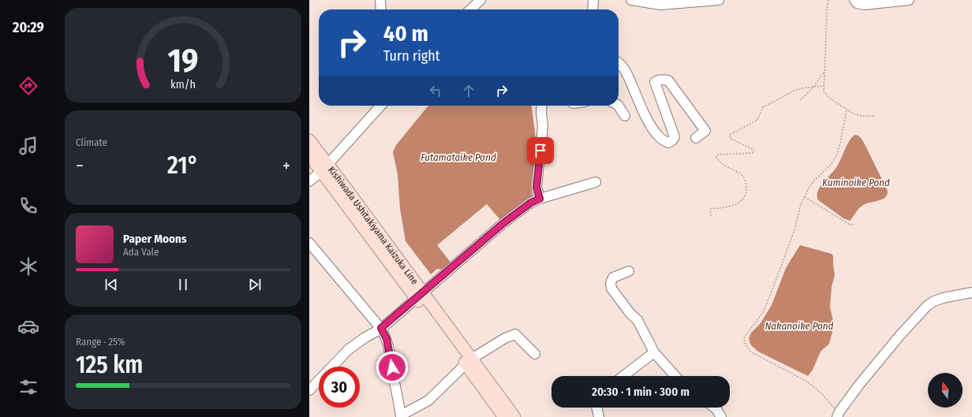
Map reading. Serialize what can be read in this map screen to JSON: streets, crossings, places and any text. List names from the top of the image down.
{
  "streets": {
    "main road": ["Kishiwada Ushitakiyama Kaizuka Line"]
  },
  "water": ["Futamataike Pond", "Kuminoike Pond", "Nakanoike Pond"],
  "north": "top",
  "page": {
    "tabs": "20:29",
    "turn": ["40 m", "Turn right"],
    "tile": [
      "Climate",
      ["Range · 25%", "125 km"]
    ],
    "heat": ["−", "21°", "+"],
    "song": ["Paper Moons", "Ada Vale"],
    "limit": "30",
    "trip": "20:30 · 1 min · 300 m",
    "gauge": ["19", "km/h"]
  }
}
